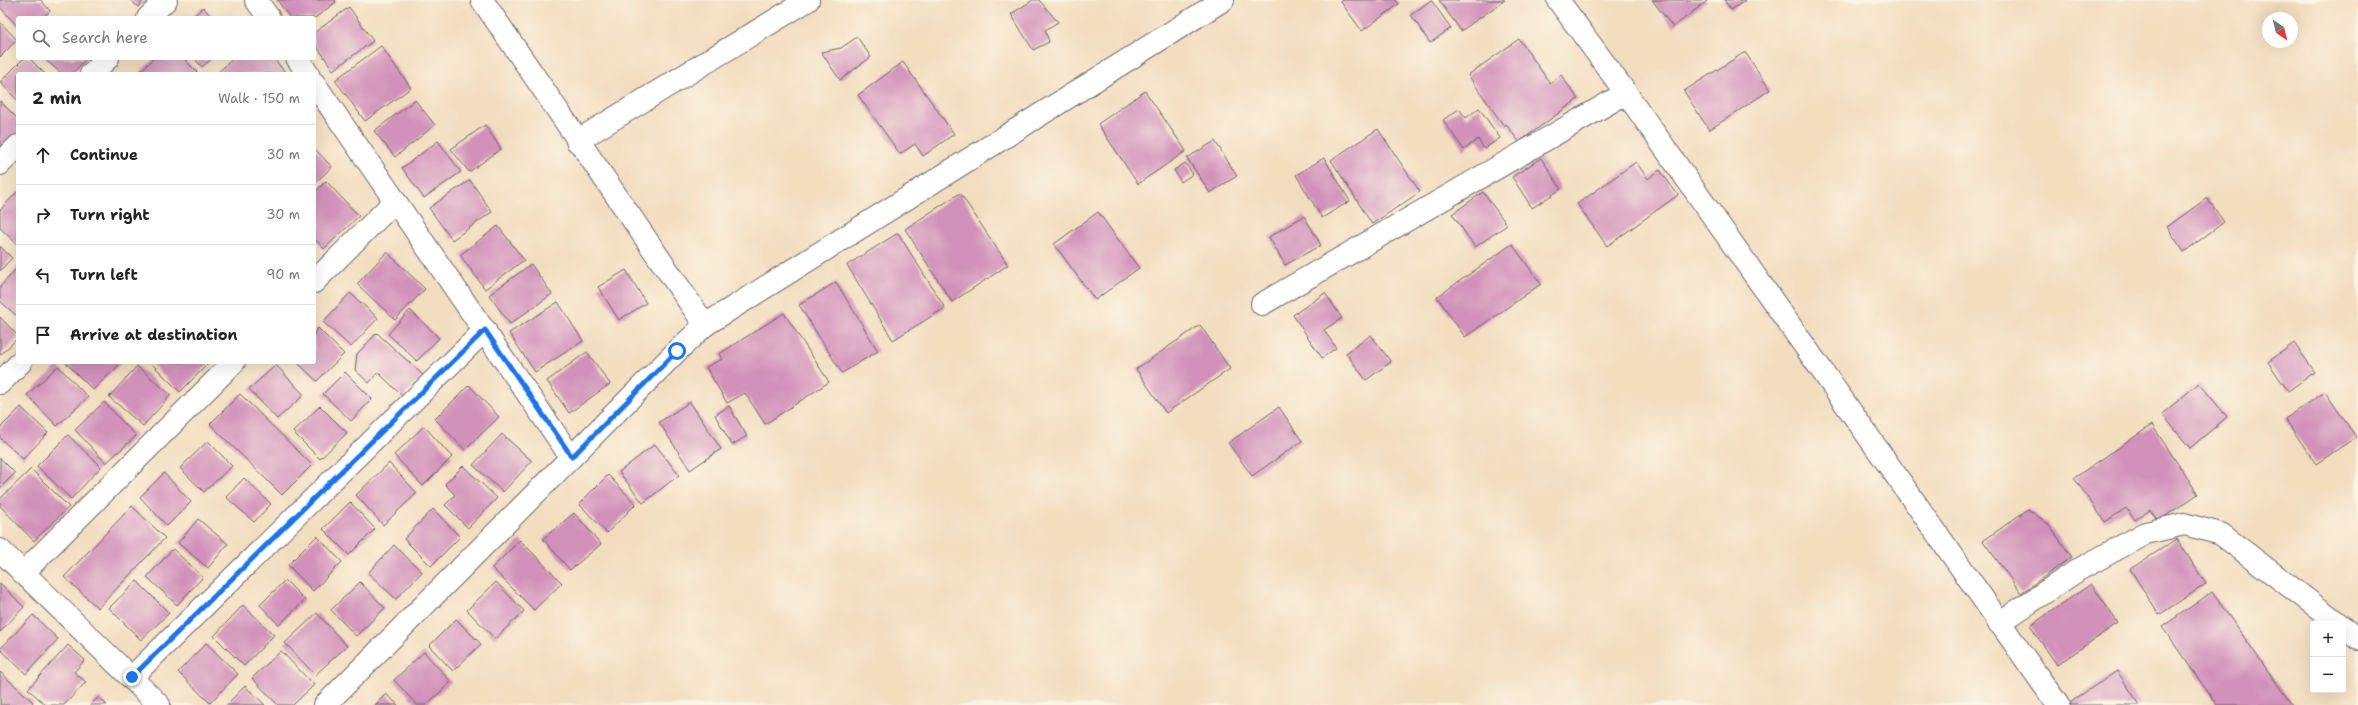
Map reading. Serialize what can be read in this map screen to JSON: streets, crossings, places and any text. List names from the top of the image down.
{
  "north": "bottom right",
  "page": {
    "search": "Search here",
    "heading": ["2 min", "Walk · 150 m"],
    "list": [
      ["Continue", "30 m"],
      ["Turn right", "30 m"],
      ["Turn left", "90 m"],
      "Arrive at destination"
    ],
    "map_buttons": ["+", "−"]
  }
}
